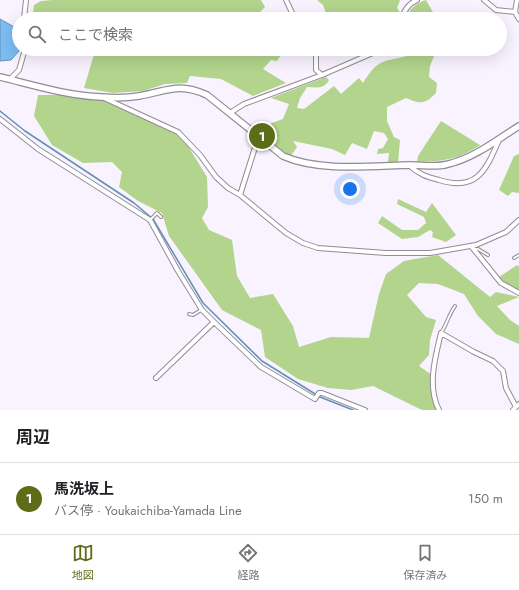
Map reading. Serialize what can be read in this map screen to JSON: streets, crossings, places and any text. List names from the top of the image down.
{
  "page": {
    "search": "ここで検索",
    "pins": "1",
    "heading": "周辺",
    "list": [
      {
        "mark": "1",
        "name": "馬洗坂上",
        "note": "バス停 · Youkaichiba-Yamada Line",
        "value": "150 m"
      }
    ],
    "nav": ["地図", "経路", "保存済み"]
  }
}
